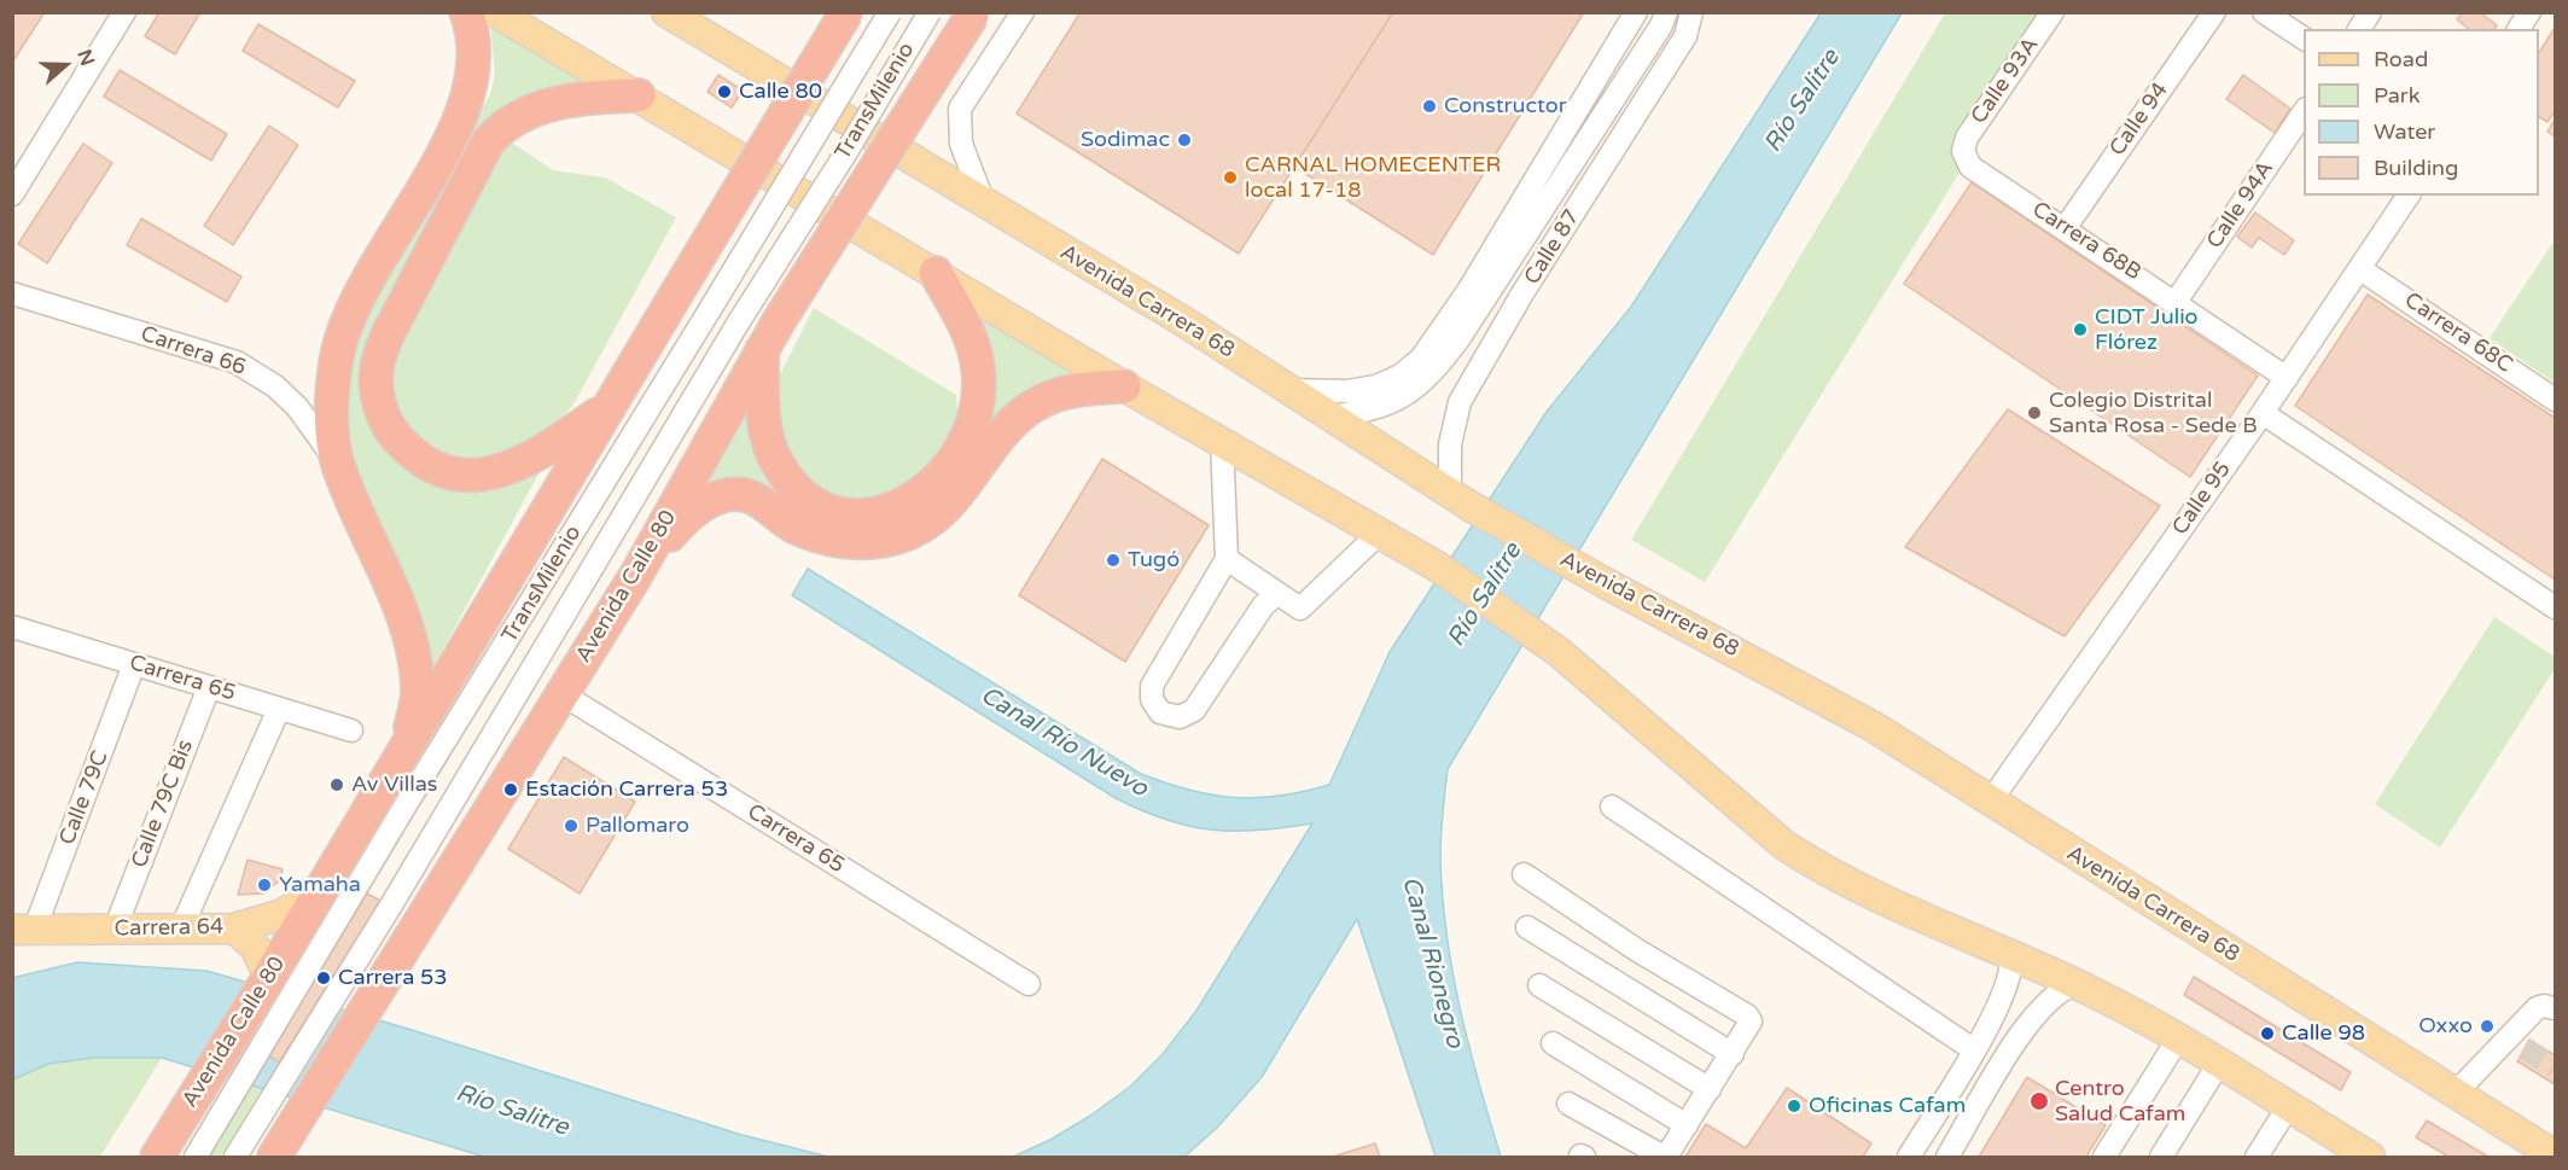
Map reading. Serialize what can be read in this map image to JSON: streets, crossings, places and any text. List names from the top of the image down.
{
  "streets": {
    "highway": ["Avenida Calle 80"],
    "main road": ["Avenida Carrera 68", "Carrera 64"],
    "street": [
      "Calle 93A",
      "TransMilenio",
      "Calle 94",
      "Calle 94A",
      "Carrera 68B",
      "Calle 87",
      "Carrera 68C",
      "Carrera 66",
      "Calle 95",
      "Carrera 65",
      "Calle 79C",
      "Calle 79C Bis"
    ]
  },
  "crossings": [
    ["Calle 93A", "Carrera 68B"],
    ["Calle 94", "Carrera 68B"],
    ["Calle 94A", "Carrera 68B"],
    ["Carrera 68B", "Calle 95"],
    ["Calle 87", "Avenida Carrera 68"],
    ["Avenida Carrera 68", "Calle 95"],
    ["Carrera 68C", "Calle 95"],
    ["Avenida Calle 80", "Carrera 65"],
    ["Avenida Calle 80", "Carrera 64"],
    ["Carrera 65", "Calle 79C"],
    ["Carrera 65", "Calle 79C Bis"],
    ["Calle 79C", "Carrera 64"]
  ],
  "water": ["Río Salitre", "Canal Río Nuevo", "Canal Rionegro"],
  "places": [
    "Calle 80",
    "Constructor",
    "Sodimac",
    "CARNAL HOMECENTER local 17-18",
    "CIDT Julio Flórez",
    "Colegio Distrital Santa Rosa - Sede B",
    "Tugó",
    "Av Villas",
    "Estación Carrera 53",
    "Pallomaro",
    "Yamaha",
    "Carrera 53",
    "Oxxo",
    "Calle 98",
    "Centro Salud Cafam",
    "Oficinas Cafam"
  ],
  "legend": [
    "Road",
    "Park",
    "Water",
    "Building"
  ],
  "north": "right"
}
